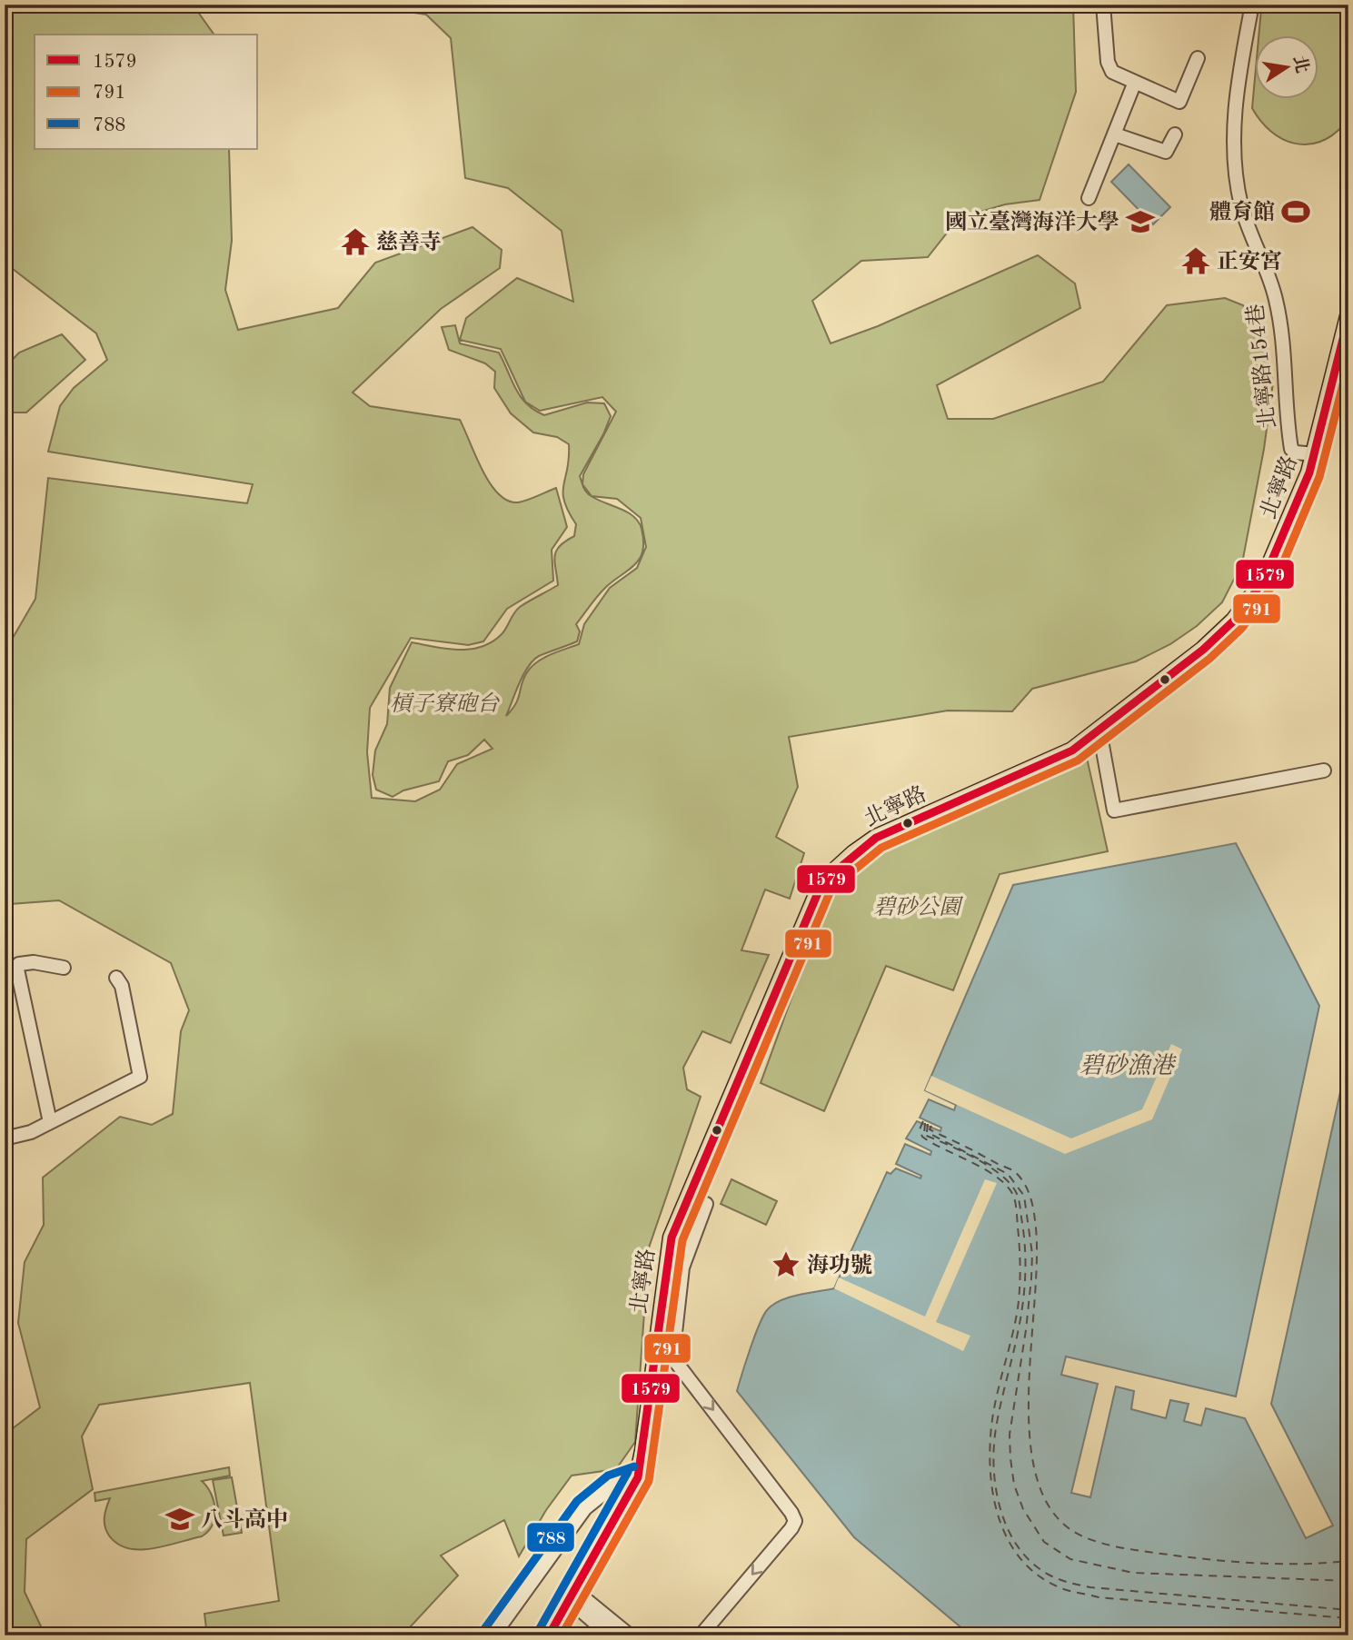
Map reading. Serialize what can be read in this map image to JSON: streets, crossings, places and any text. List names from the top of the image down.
{
  "streets": {
    "main road": ["北寧路"],
    "street": ["北寧路154巷"]
  },
  "crossings": [
    ["北寧路154巷", "北寧路"]
  ],
  "water": ["碧砂漁港"],
  "parks": ["槓子寮砲台", "碧砂公園"],
  "places": {
    "sports": ["體育館"],
    "school or university": ["國立臺灣海洋大學", "八斗高中"],
    "temple": ["慈善寺", "正安宮"],
    "place": ["海功號"]
  },
  "lines": ["transit line 1579", "transit line 791", "transit line 788"],
  "legend": ["1579", "791", "788"],
  "north": "right"
}
